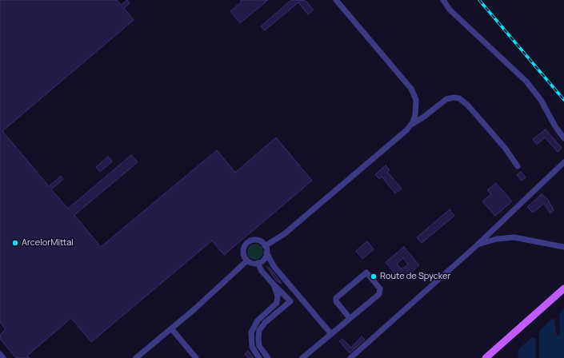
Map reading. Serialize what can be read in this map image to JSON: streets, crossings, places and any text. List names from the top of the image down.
{
  "places": ["ArcelorMittal", "Route de Spycker"]
}
